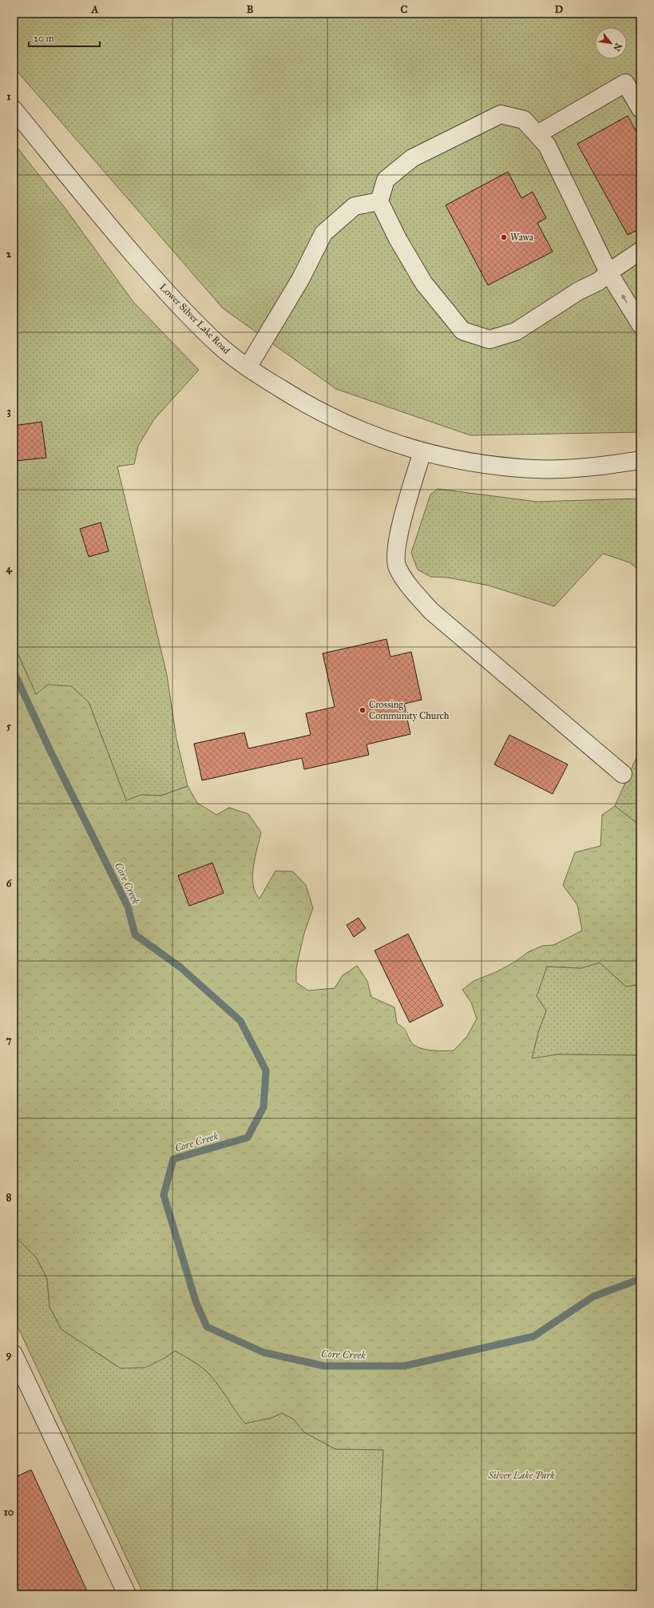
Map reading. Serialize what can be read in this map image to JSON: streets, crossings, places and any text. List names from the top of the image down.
{
  "streets": {
    "street": ["Lower Silver Lake Road"]
  },
  "water": ["Core Creek"],
  "parks": ["Silver Lake Park"],
  "places": ["Wawa", "Crossing Community Church"],
  "scale_bar": "20 m",
  "north": "bottom right",
  "grid": {
    "columns": [
      "A",
      "B",
      "C",
      "D"
    ],
    "rows": [
      "1",
      "2",
      "3",
      "4",
      "5",
      "6",
      "7",
      "8",
      "9",
      "10"
    ]
  }
}
